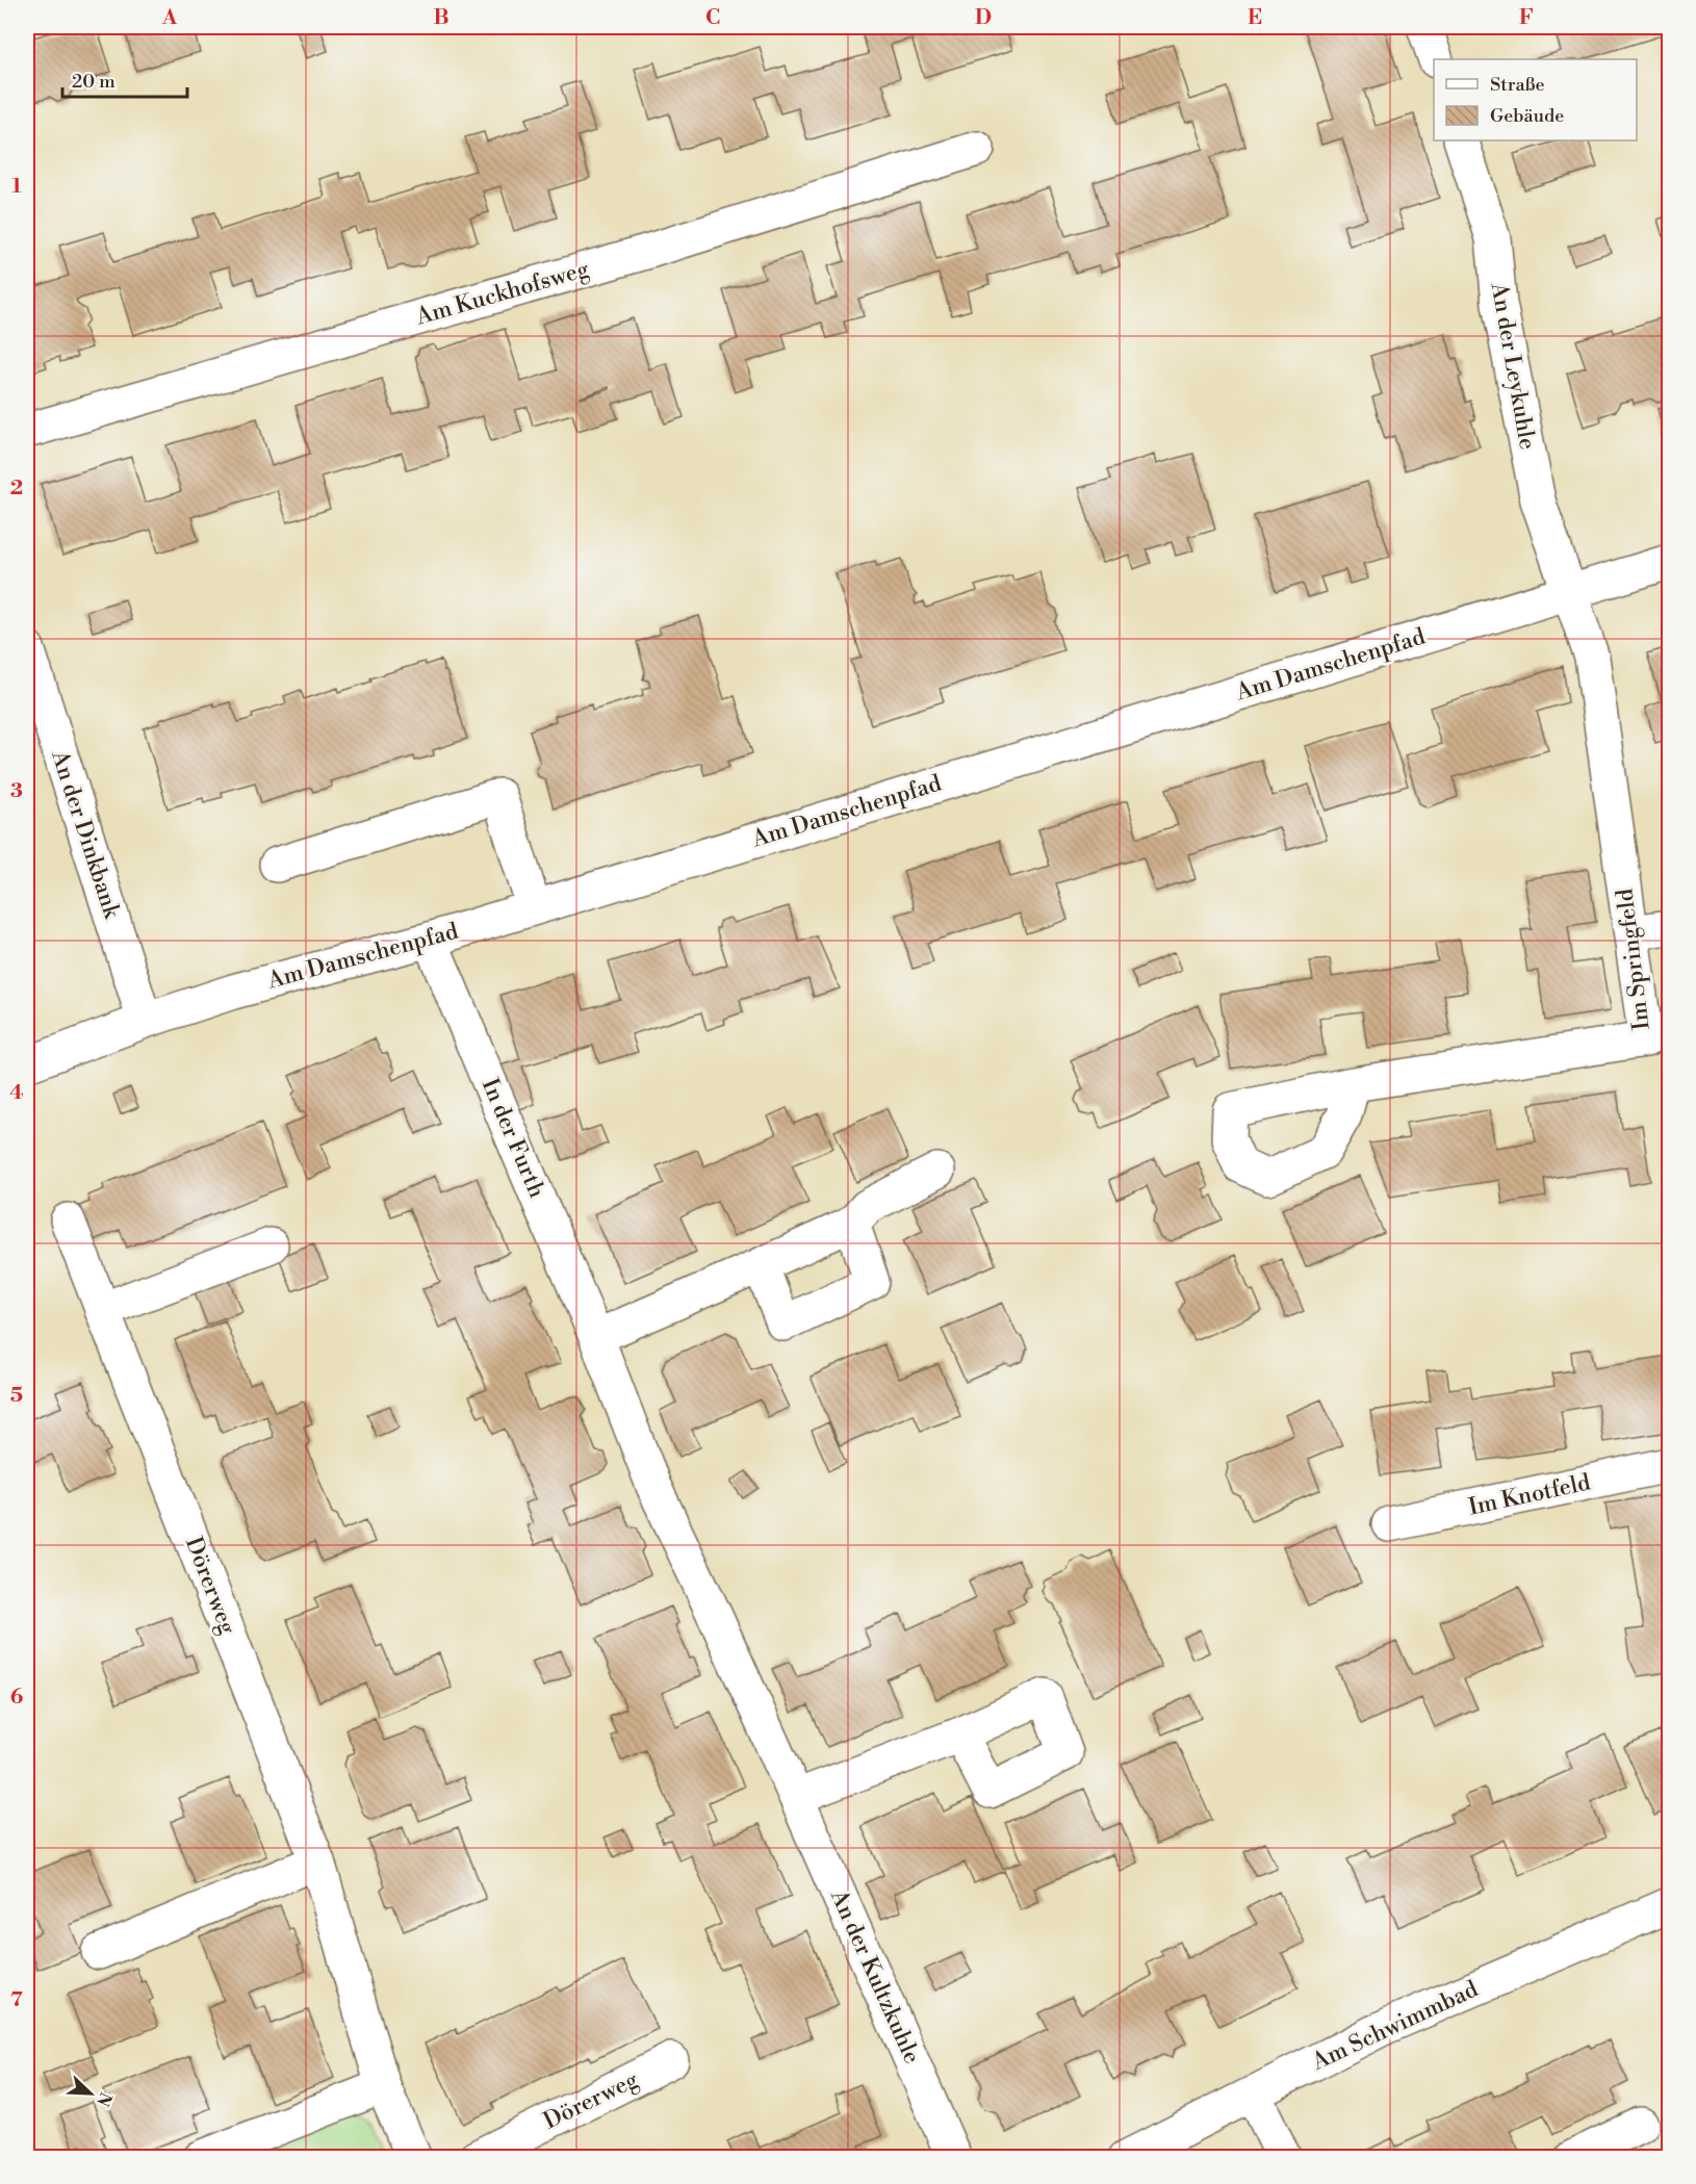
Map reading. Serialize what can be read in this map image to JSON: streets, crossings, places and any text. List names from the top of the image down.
{
  "streets": {
    "street": [
      "Am Kuckhofsweg",
      "An der Leykuhle",
      "Am Damschenpfad",
      "An der Dinkbank",
      "Im Springfeld",
      "In der Furth",
      "Im Knotfeld",
      "Dörerweg",
      "An der Kultzkuhle",
      "Am Schwimmbad"
    ]
  },
  "crossings": [
    ["An der Leykuhle", "Am Damschenpfad"],
    ["An der Leykuhle", "Im Springfeld"],
    ["Am Damschenpfad", "An der Dinkbank"],
    ["Am Damschenpfad", "Im Springfeld"],
    ["Am Damschenpfad", "In der Furth"],
    ["In der Furth", "An der Kultzkuhle"]
  ],
  "legend": ["Straße", "Gebäude"],
  "scale_bar": "20 m",
  "north": "bottom right",
  "grid": {
    "columns": [
      "A",
      "B",
      "C",
      "D",
      "E",
      "F"
    ],
    "rows": [
      "1",
      "2",
      "3",
      "4",
      "5",
      "6",
      "7"
    ]
  }
}
